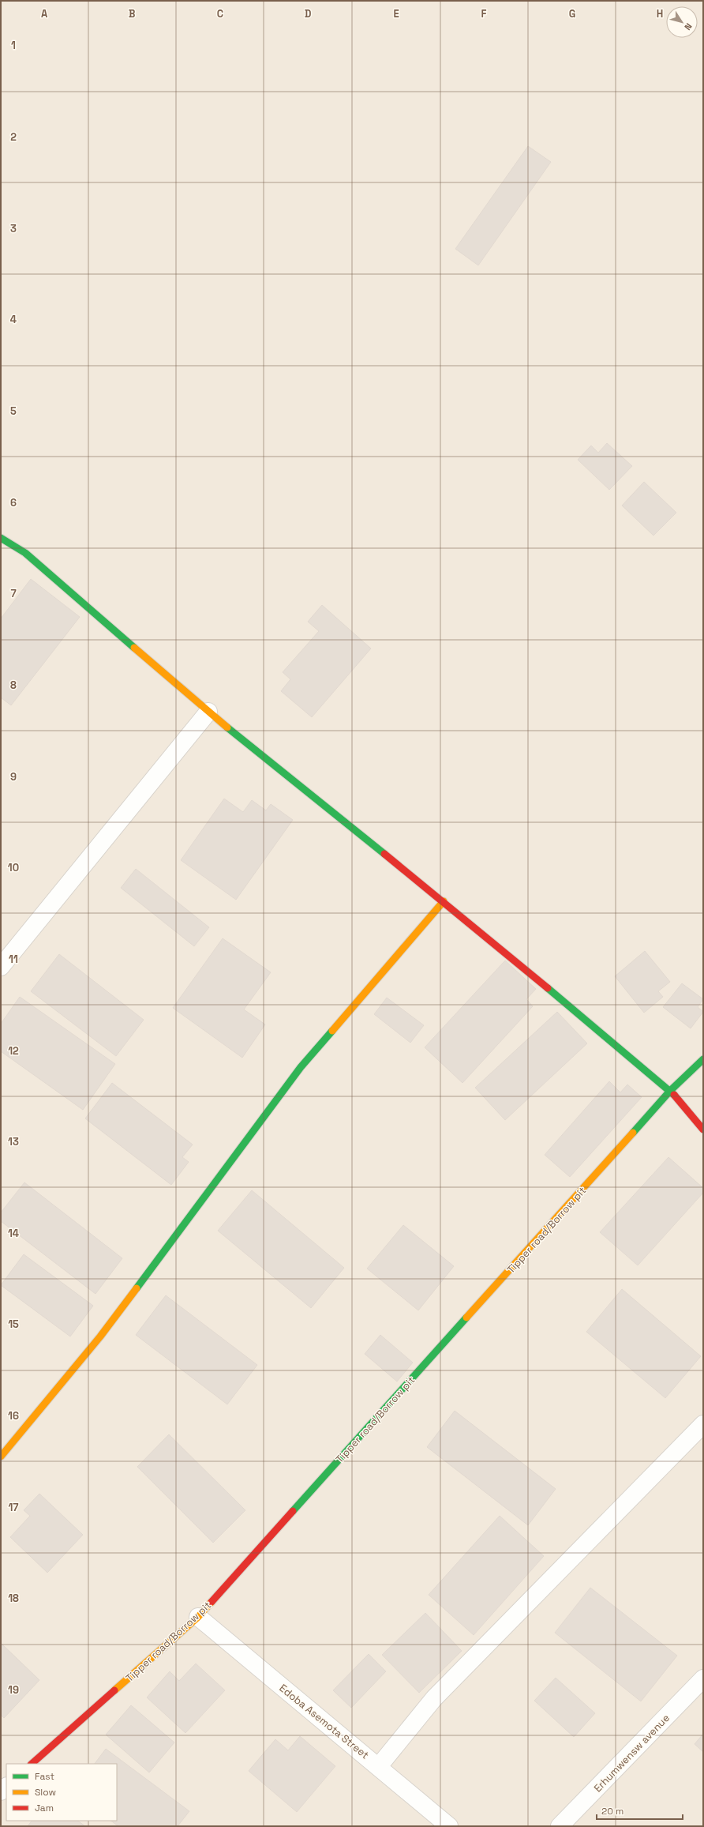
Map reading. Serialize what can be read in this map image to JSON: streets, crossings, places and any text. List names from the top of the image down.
{
  "streets": {
    "street": ["Tipper road/Borrow pit", "Edoba Asemota Street", "Erhumwensw avenue"]
  },
  "crossings": [
    ["Tipper road/Borrow pit", "Edoba Asemota Street"]
  ],
  "legend": ["Fast", "Slow", "Jam"],
  "scale_bar": "20 m",
  "north": "bottom right",
  "grid": {
    "columns": [
      "A",
      "B",
      "C",
      "D",
      "E",
      "F",
      "G",
      "H"
    ],
    "rows": [
      "1",
      "2",
      "3",
      "4",
      "5",
      "6",
      "7",
      "8",
      "9",
      "10",
      "11",
      "12",
      "13",
      "14",
      "15",
      "16",
      "17",
      "18",
      "19"
    ]
  }
}
